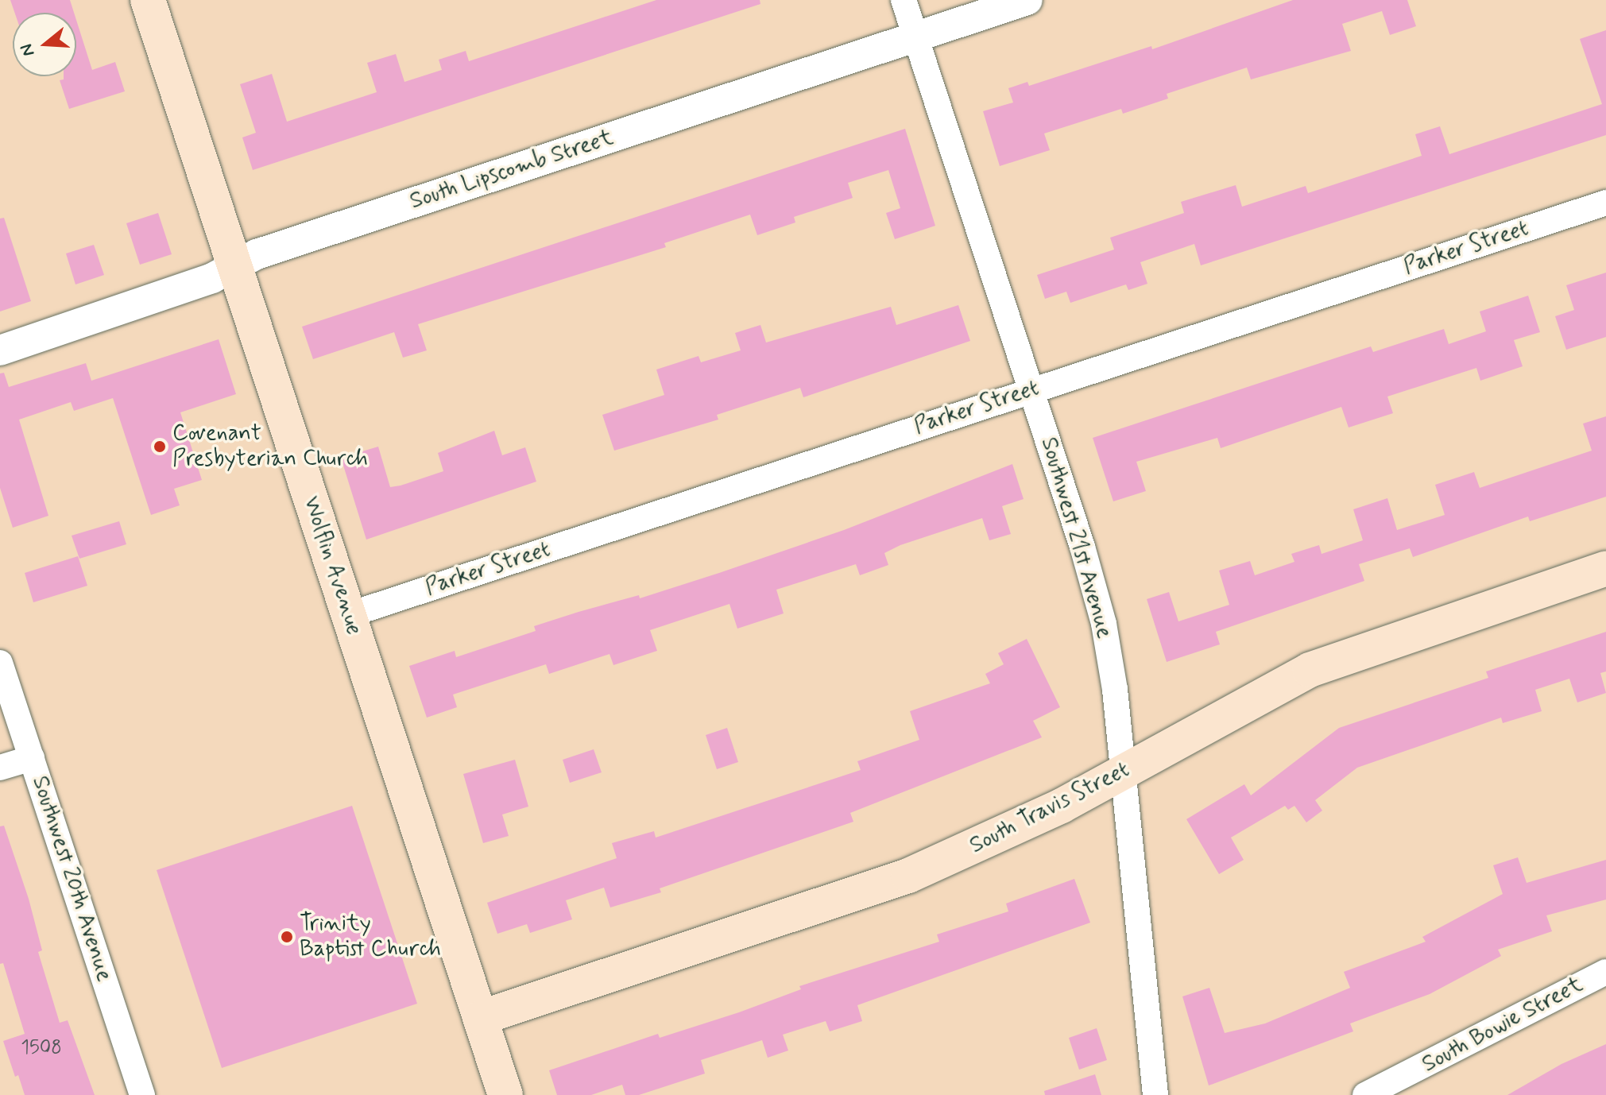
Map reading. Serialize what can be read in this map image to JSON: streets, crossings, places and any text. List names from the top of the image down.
{
  "streets": {
    "main road": ["Wolflin Avenue", "South Travis Street"],
    "street": [
      "South Lipscomb Street",
      "Parker Street",
      "Southwest 21st Avenue",
      "Southwest 20th Avenue",
      "South Bowie Street"
    ]
  },
  "crossings": [
    ["South Lipscomb Street", "Southwest 21st Avenue"],
    ["South Lipscomb Street", "Wolflin Avenue"],
    ["Parker Street", "Southwest 21st Avenue"],
    ["Parker Street", "Wolflin Avenue"],
    ["Southwest 21st Avenue", "South Travis Street"],
    ["Wolflin Avenue", "South Travis Street"]
  ],
  "places": ["Covenant Presbyterian Church", "Trinity Baptist Church"],
  "house_numbers": ["1508"],
  "north": "left"
}
